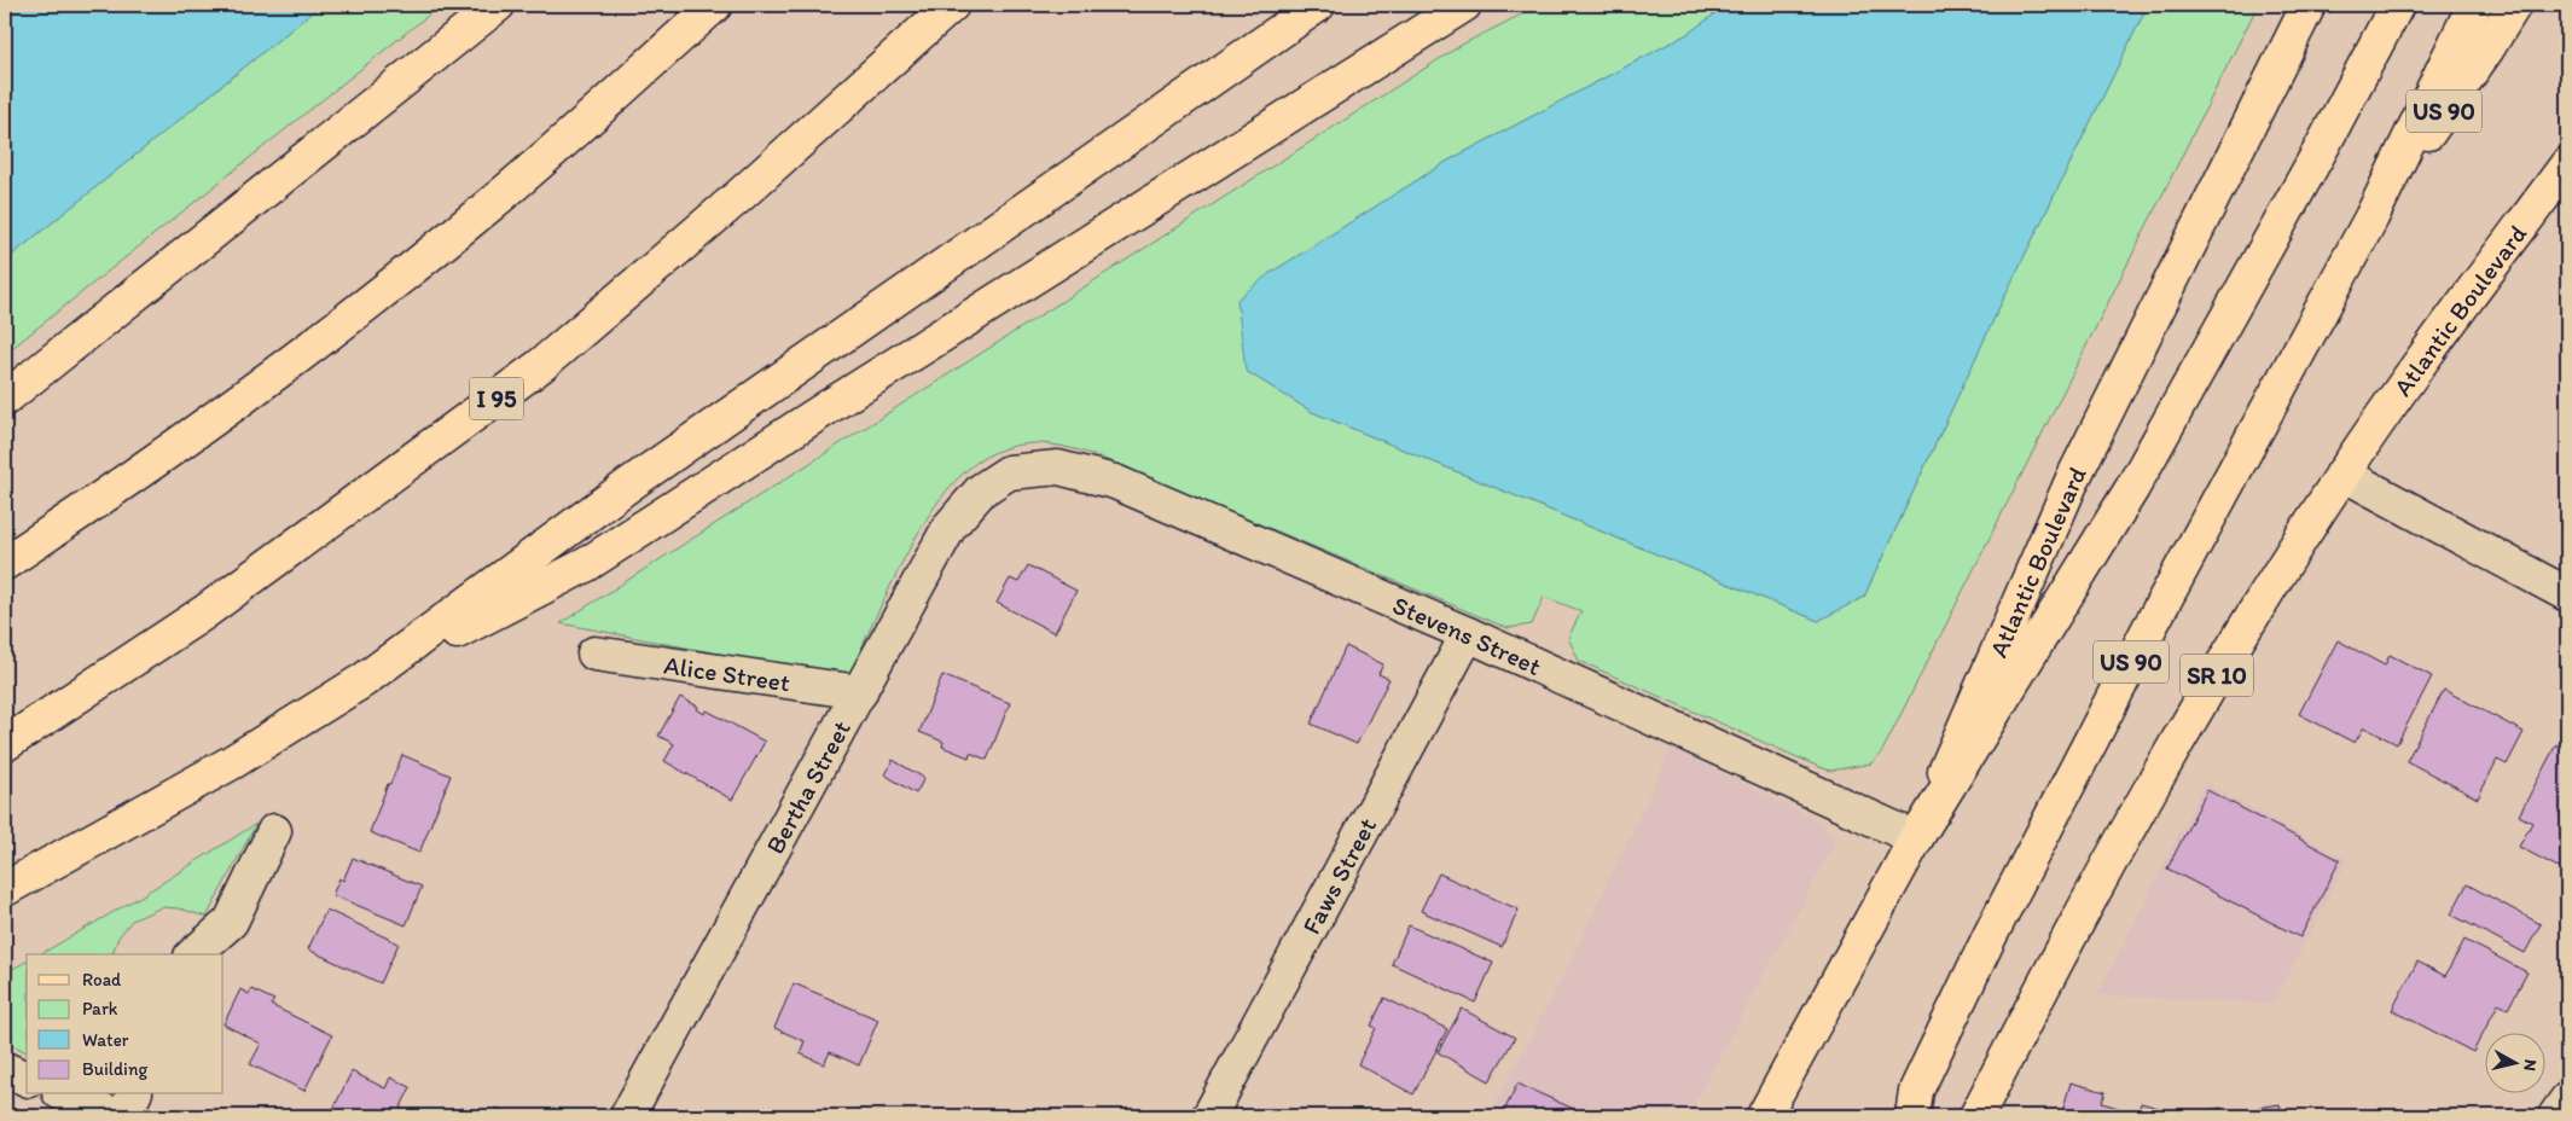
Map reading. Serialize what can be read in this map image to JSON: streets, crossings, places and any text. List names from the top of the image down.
{
  "streets": {
    "main road": [
      "US 90",
      "Atlantic Boulevard",
      "I 95",
      "SR 10"
    ],
    "street": [
      "Stevens Street",
      "Alice Street",
      "Bertha Street",
      "Faws Street"
    ]
  },
  "crossings": [
    ["Atlantic Boulevard", "Stevens Street"],
    ["Stevens Street", "Bertha Street"],
    ["Stevens Street", "Faws Street"],
    ["Alice Street", "Bertha Street"]
  ],
  "legend": [
    "Road",
    "Park",
    "Water",
    "Building"
  ],
  "north": "right"
}
